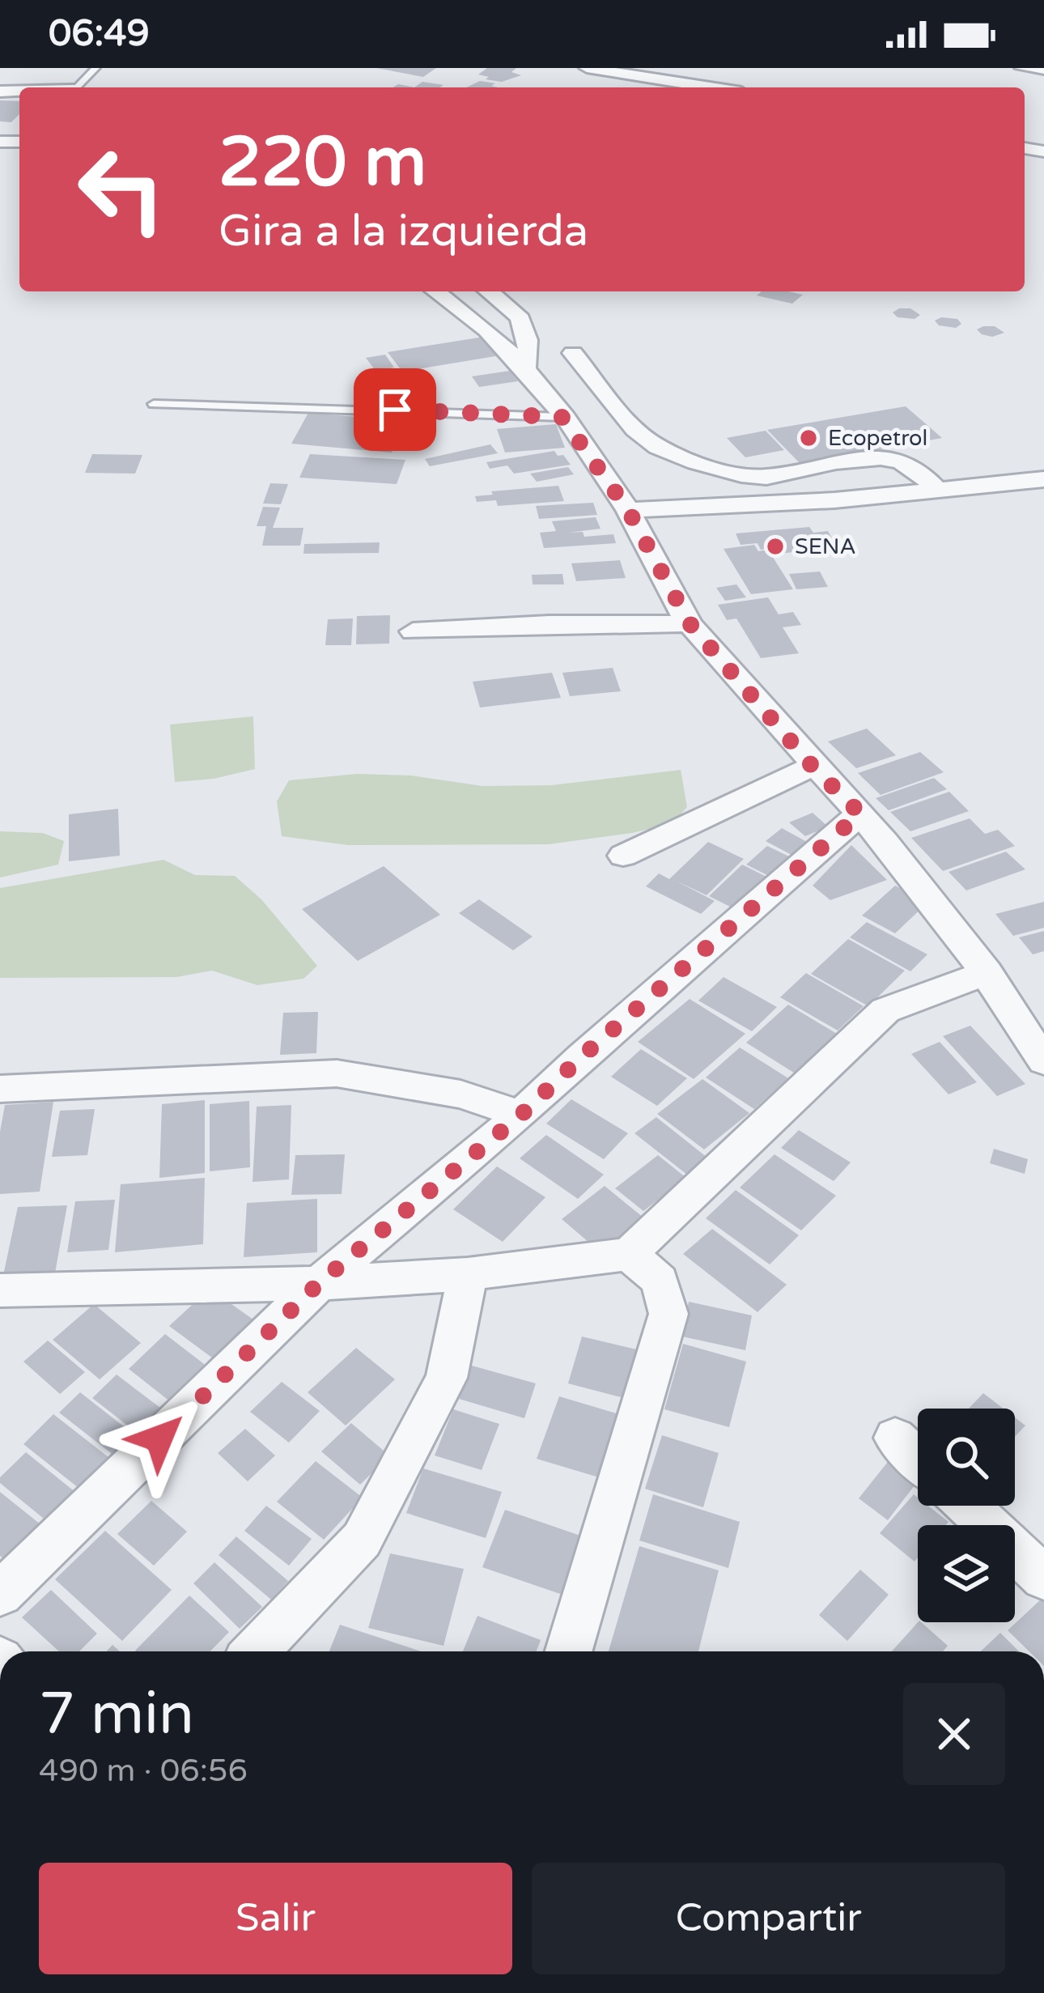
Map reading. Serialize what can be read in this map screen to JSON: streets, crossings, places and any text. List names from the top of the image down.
{
  "places": ["Ecopetrol", "SENA"],
  "page": {
    "status": "06:49",
    "turn": ["220 m", "Gira a la izquierda"],
    "heading": ["7 min", "490 m · 06:56"],
    "buttons": ["Salir", "Compartir"]
  }
}
